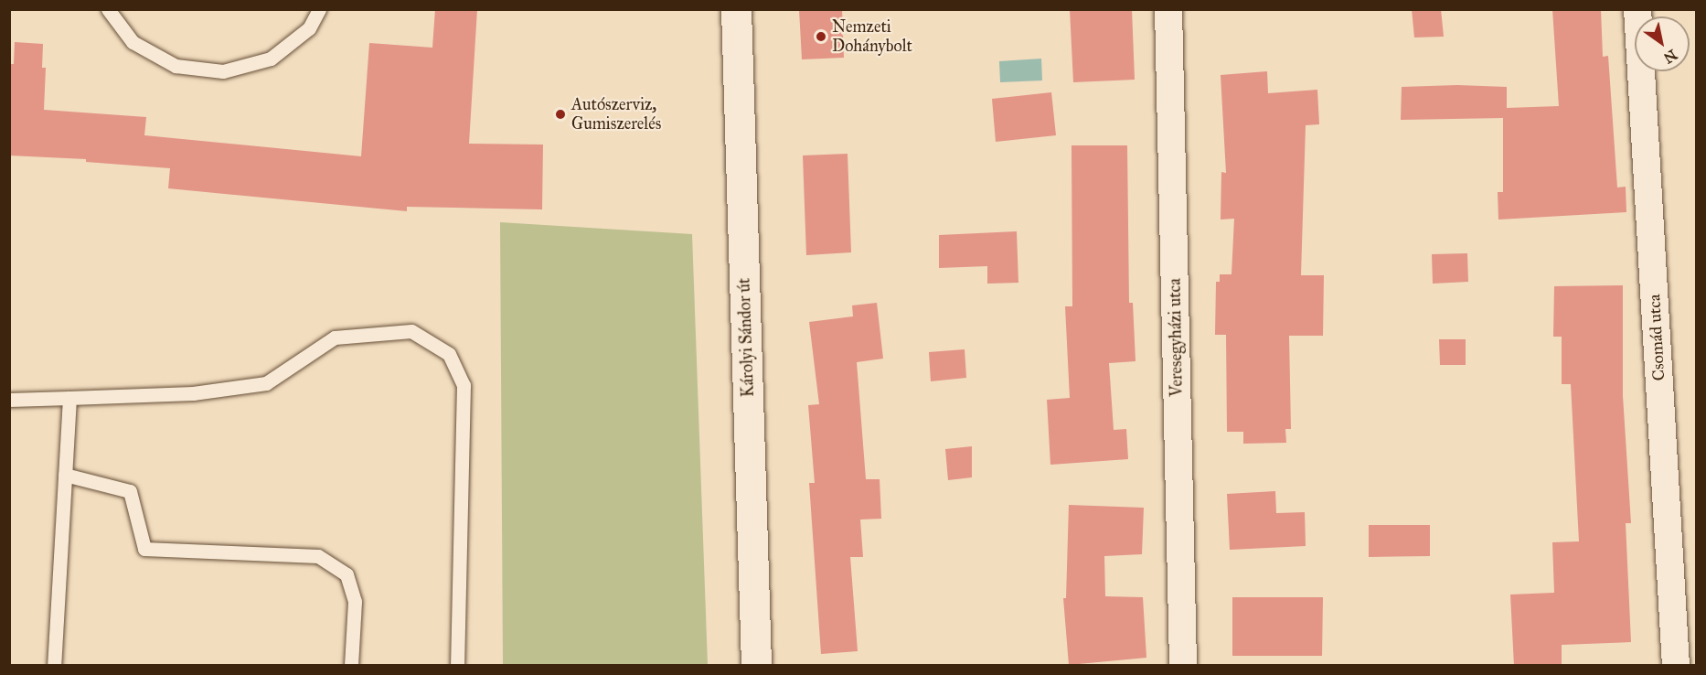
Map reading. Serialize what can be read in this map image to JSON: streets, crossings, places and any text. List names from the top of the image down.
{
  "streets": {
    "street": ["Károlyi Sándor út", "Veresegyházi utca", "Csomád utca"]
  },
  "places": ["Nemzeti Dohánybolt", "Autószerviz, Gumiszerelés"],
  "north": "bottom right"
}
